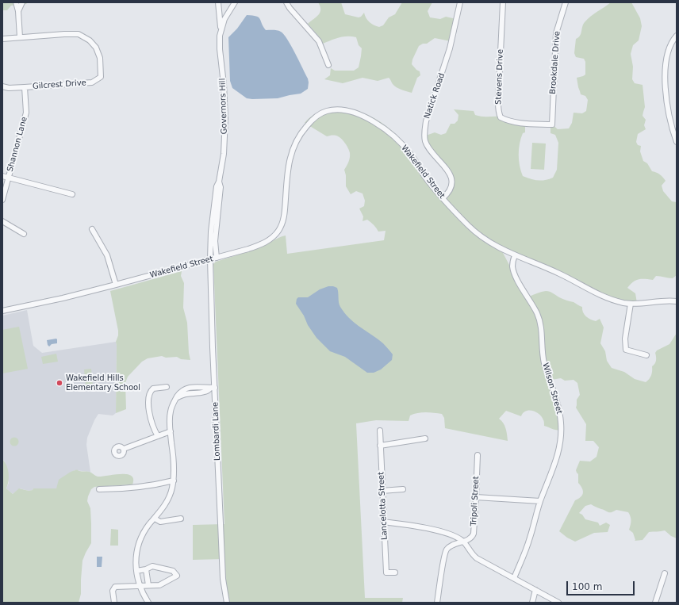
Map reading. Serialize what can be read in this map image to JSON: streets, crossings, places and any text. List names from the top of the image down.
{
  "streets": {
    "street": [
      "Brookdale Drive",
      "Stevens Drive",
      "Gilcrest Drive",
      "Natick Road",
      "Governors Hill",
      "Shannon Lane",
      "Wakefield Street",
      "Wilson Street",
      "Lombardi Lane",
      "Tripoli Street",
      "Lancelotta Street"
    ]
  },
  "crossings": [
    ["Brookdale Drive", "Stevens Drive"],
    ["Gilcrest Drive", "Shannon Lane"],
    ["Natick Road", "Wakefield Street"],
    ["Governors Hill", "Wakefield Street"],
    ["Governors Hill", "Lombardi Lane"],
    ["Wakefield Street", "Wilson Street"],
    ["Wakefield Street", "Lombardi Lane"]
  ],
  "places": ["Wakefield Hills Elementary School"],
  "scale_bar": "100 m"
}
